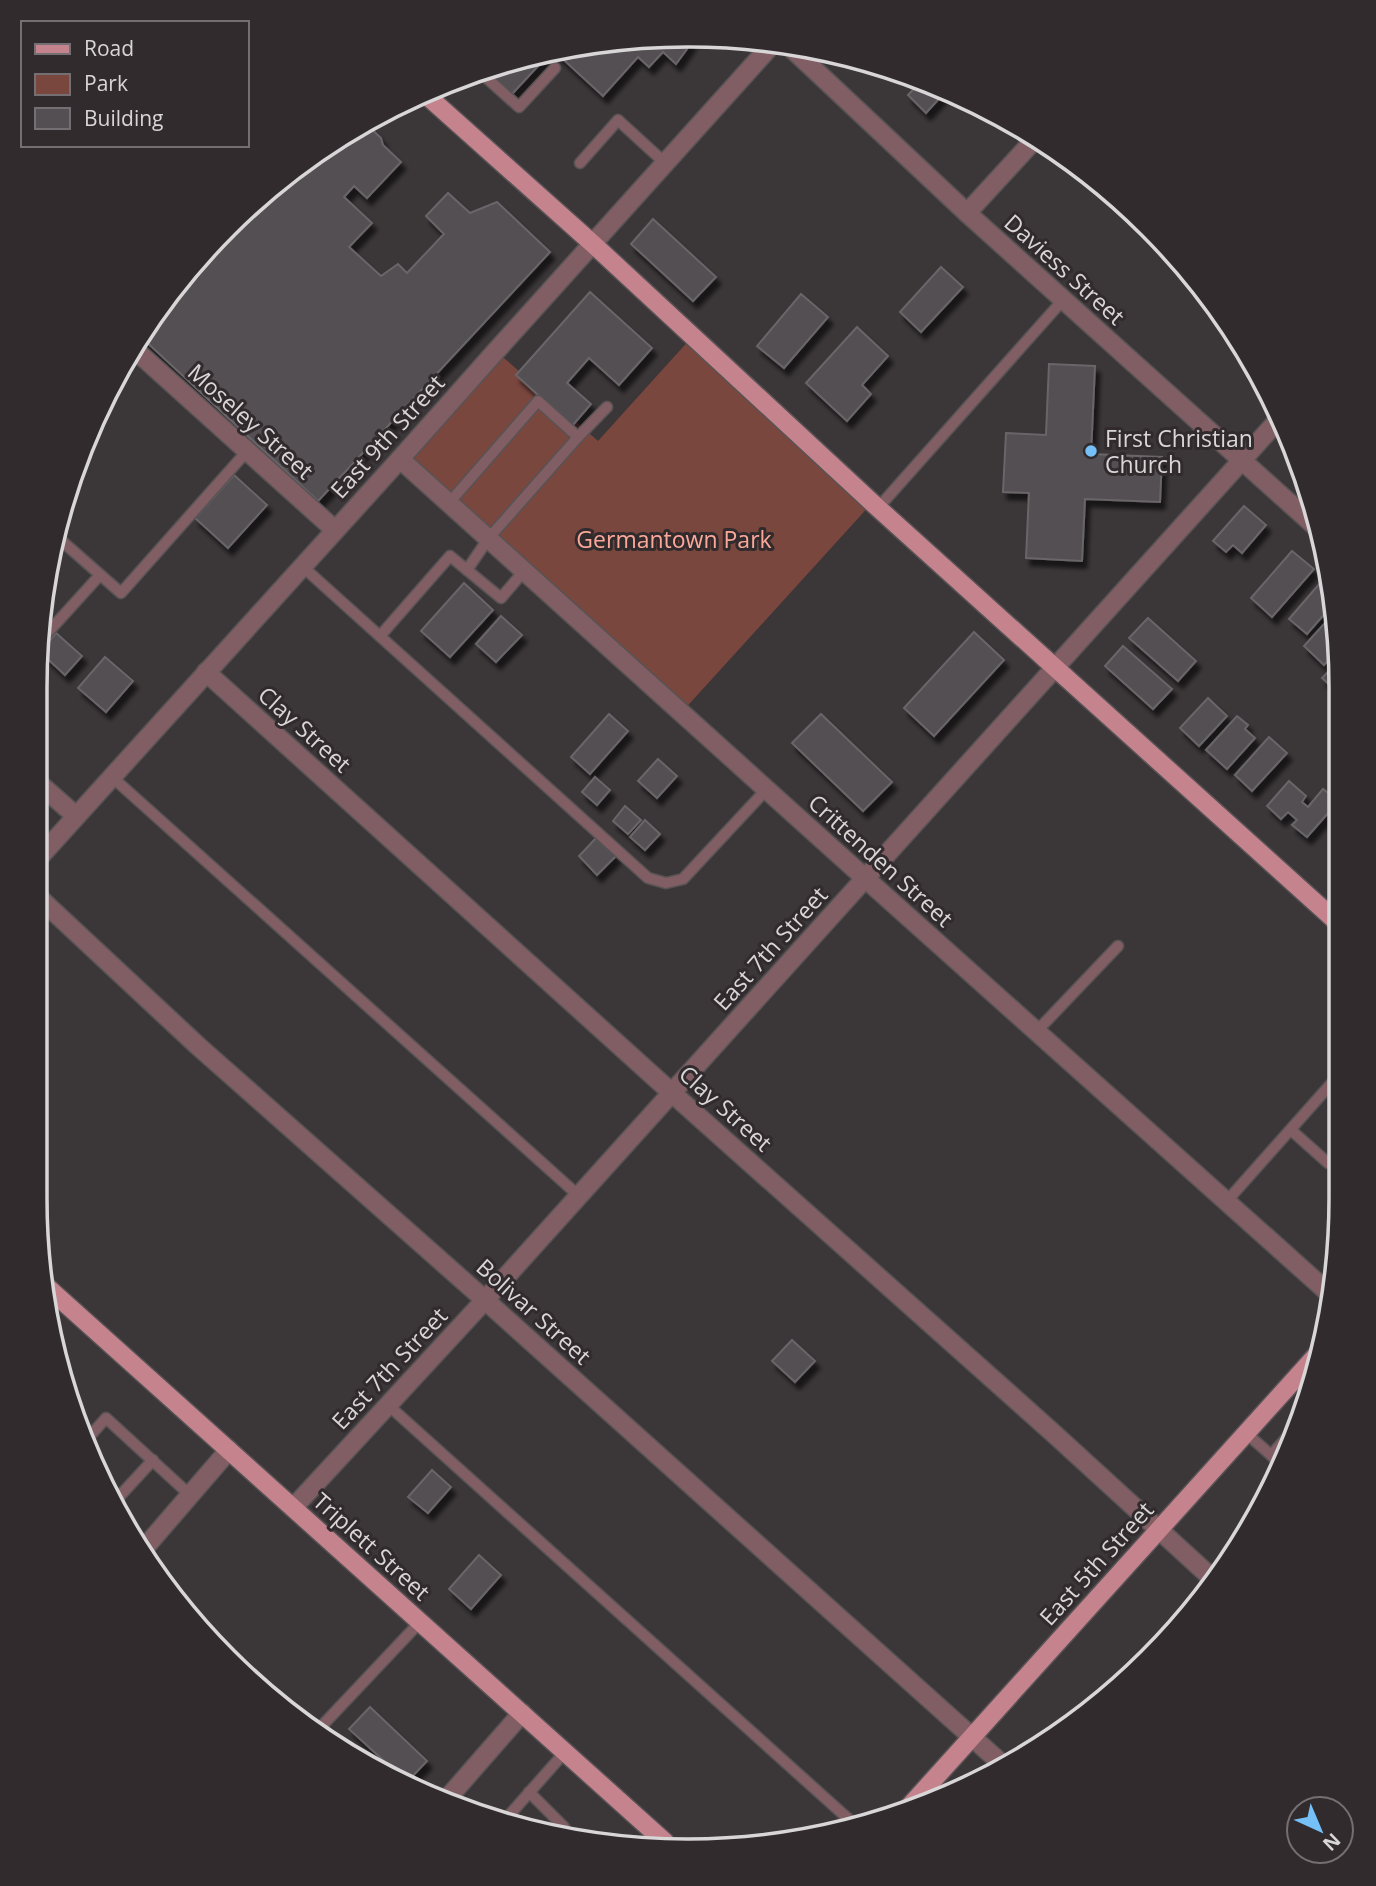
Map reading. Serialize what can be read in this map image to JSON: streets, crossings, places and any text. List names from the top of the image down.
{
  "streets": {
    "main road": ["Triplett Street", "East 5th Street"],
    "street": [
      "Daviess Street",
      "Moseley Street",
      "East 9th Street",
      "Clay Street",
      "Crittenden Street",
      "East 7th Street",
      "Bolivar Street"
    ]
  },
  "crossings": [
    ["Daviess Street", "East 7th Street"],
    ["Moseley Street", "East 9th Street"],
    ["East 9th Street", "Clay Street"],
    ["East 9th Street", "Crittenden Street"],
    ["Clay Street", "East 7th Street"],
    ["Clay Street", "East 5th Street"],
    ["Crittenden Street", "East 7th Street"],
    ["East 7th Street", "Bolivar Street"],
    ["East 7th Street", "Triplett Street"],
    ["Bolivar Street", "East 5th Street"]
  ],
  "parks": ["Germantown Park"],
  "places": ["First Christian Church"],
  "legend": ["Road", "Park", "Building"],
  "north": "bottom right"
}
